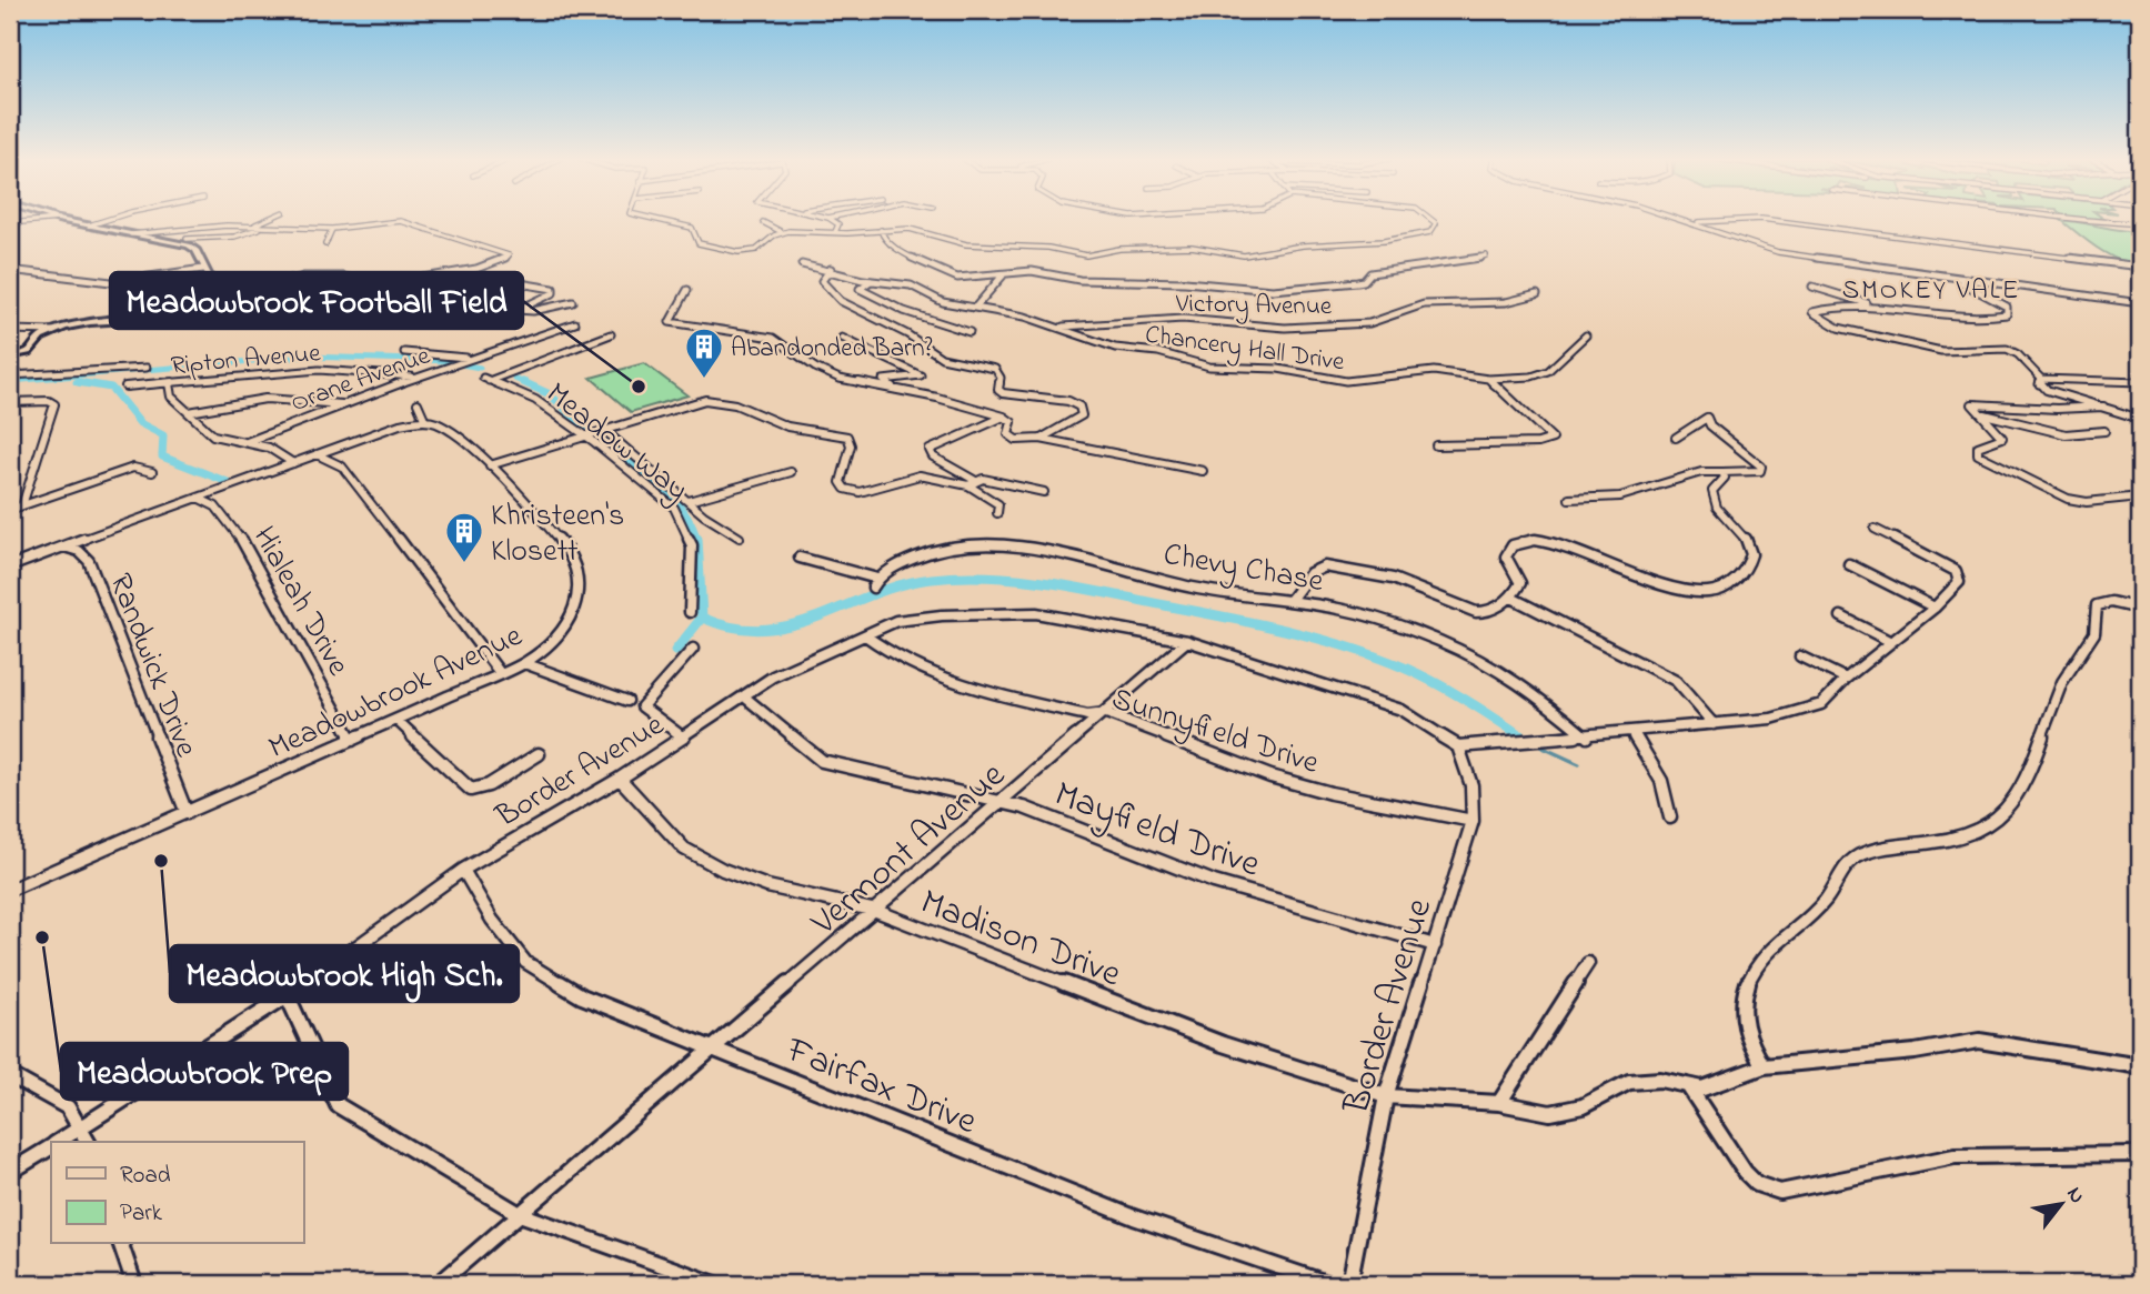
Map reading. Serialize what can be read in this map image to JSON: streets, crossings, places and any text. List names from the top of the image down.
{
  "streets": {
    "street": [
      "Victory Avenue",
      "Chancery Hall Drive",
      "Ripton Avenue",
      "Orane Avenue",
      "Meadow Way",
      "Chevy Chase",
      "Hialeah Drive",
      "Randwick Drive",
      "Meadowbrook Avenue",
      "Sunnyfield Drive",
      "Border Avenue",
      "Mayfield Drive",
      "Vermont Avenue",
      "Madison Drive",
      "Fairfax Drive"
    ]
  },
  "crossings": [
    ["Victory Avenue", "Chancery Hall Drive"],
    ["Ripton Avenue", "Orane Avenue"],
    ["Hialeah Drive", "Meadowbrook Avenue"],
    ["Randwick Drive", "Meadowbrook Avenue"],
    ["Sunnyfield Drive", "Border Avenue"],
    ["Sunnyfield Drive", "Vermont Avenue"],
    ["Border Avenue", "Mayfield Drive"],
    ["Border Avenue", "Vermont Avenue"],
    ["Border Avenue", "Madison Drive"],
    ["Border Avenue", "Fairfax Drive"],
    ["Mayfield Drive", "Vermont Avenue"],
    ["Vermont Avenue", "Madison Drive"],
    ["Vermont Avenue", "Fairfax Drive"]
  ],
  "districts": ["SMOKEY VALE"],
  "places": {
    "building": ["Abandonded Barn?", "Khristeen's Klosett"],
    "other": ["Meadowbrook Football Field", "Meadowbrook High Sch.", "Meadowbrook Prep"]
  },
  "legend": ["Road", "Park"],
  "north": "top right"
}
